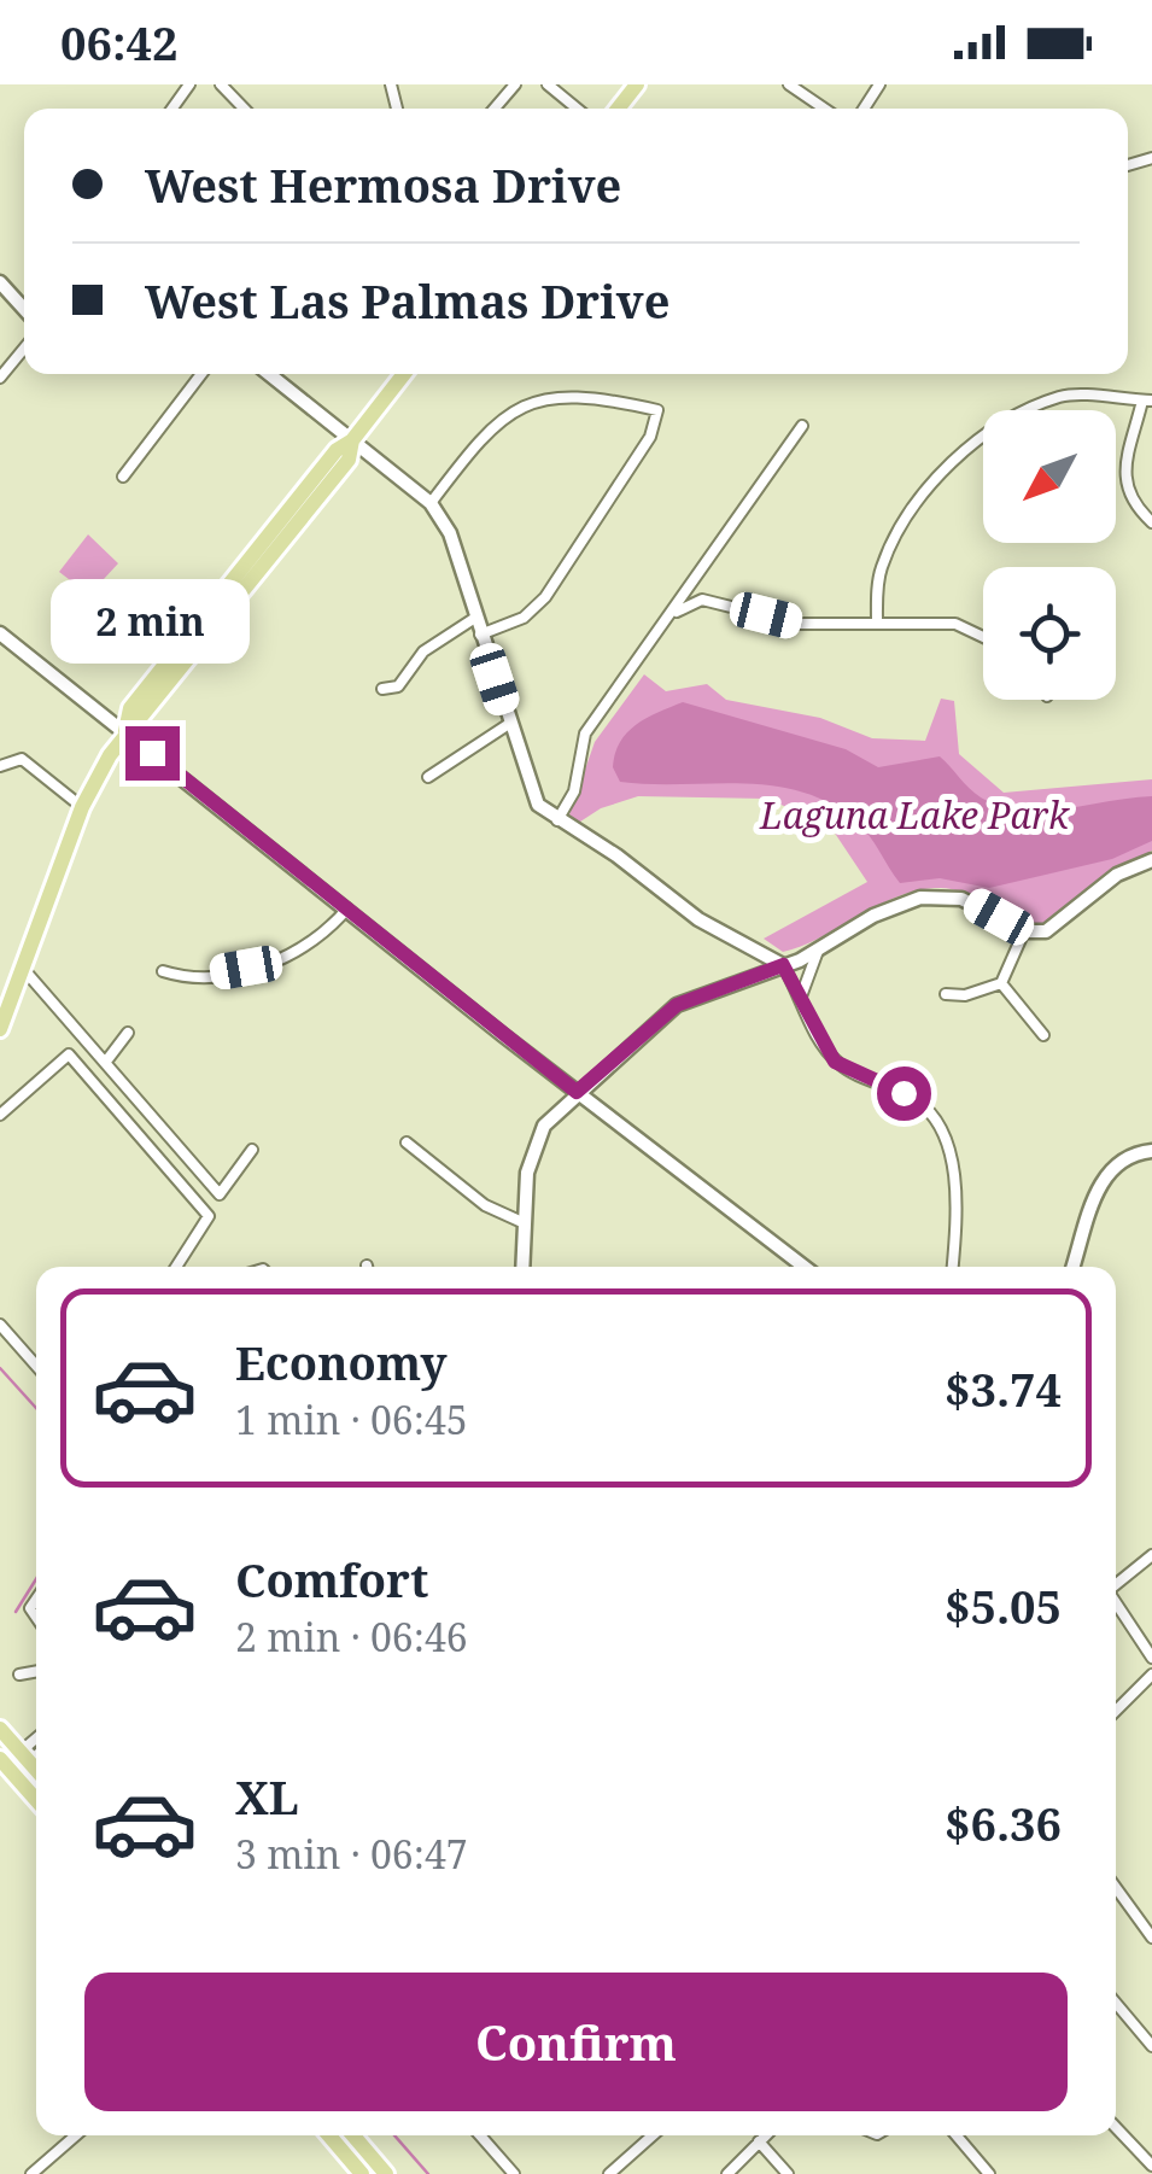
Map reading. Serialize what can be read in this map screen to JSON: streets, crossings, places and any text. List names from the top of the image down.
{
  "parks": ["Laguna Lake Park"],
  "north": "bottom left",
  "page": {
    "status": "06:42",
    "banner": ["West Hermosa Drive", "West Las Palmas Drive"],
    "bubble": "2 min",
    "list": [
      {
        "name": "Economy",
        "note": "1 min · 06:45",
        "value": "$3.74"
      },
      {
        "name": "Comfort",
        "note": "2 min · 06:46",
        "value": "$5.05"
      },
      {
        "name": "XL",
        "note": "3 min · 06:47",
        "value": "$6.36"
      }
    ],
    "buttons": "Confirm"
  }
}
